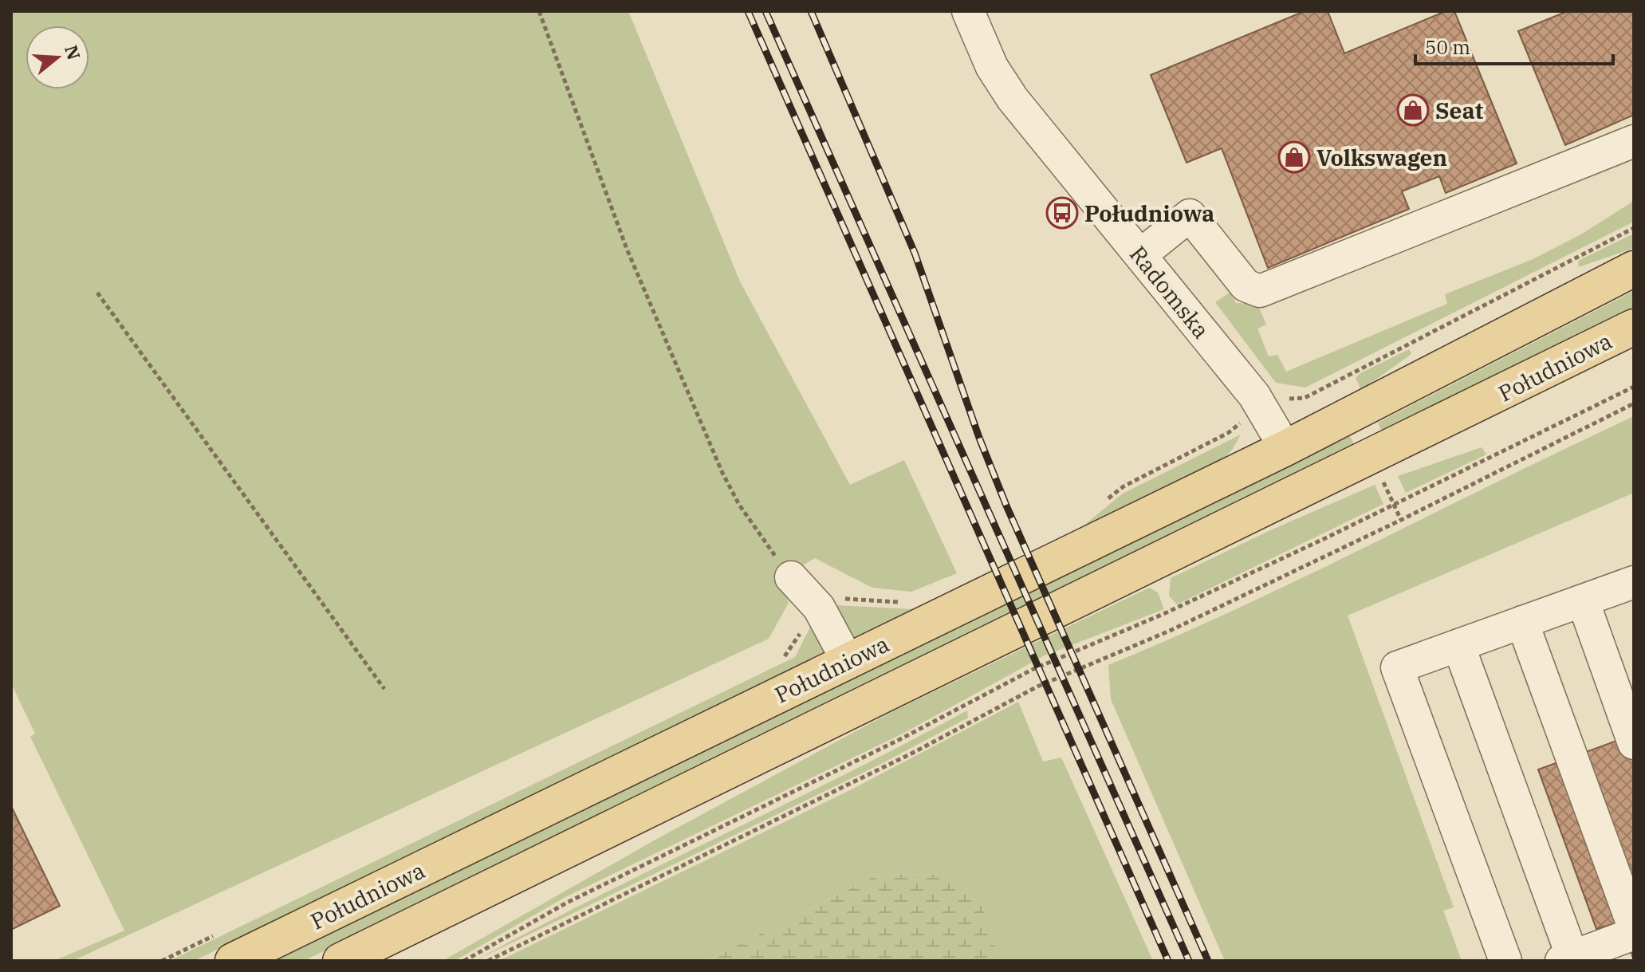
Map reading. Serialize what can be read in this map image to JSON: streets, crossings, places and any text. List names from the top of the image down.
{
  "streets": {
    "main road": ["Południowa"],
    "street": ["Radomska"]
  },
  "crossings": [
    ["Radomska", "Południowa"]
  ],
  "places": {
    "shop": ["Seat", "Volkswagen"],
    "bus stop": ["Południowa"]
  },
  "scale_bar": "50 m",
  "north": "right"
}
